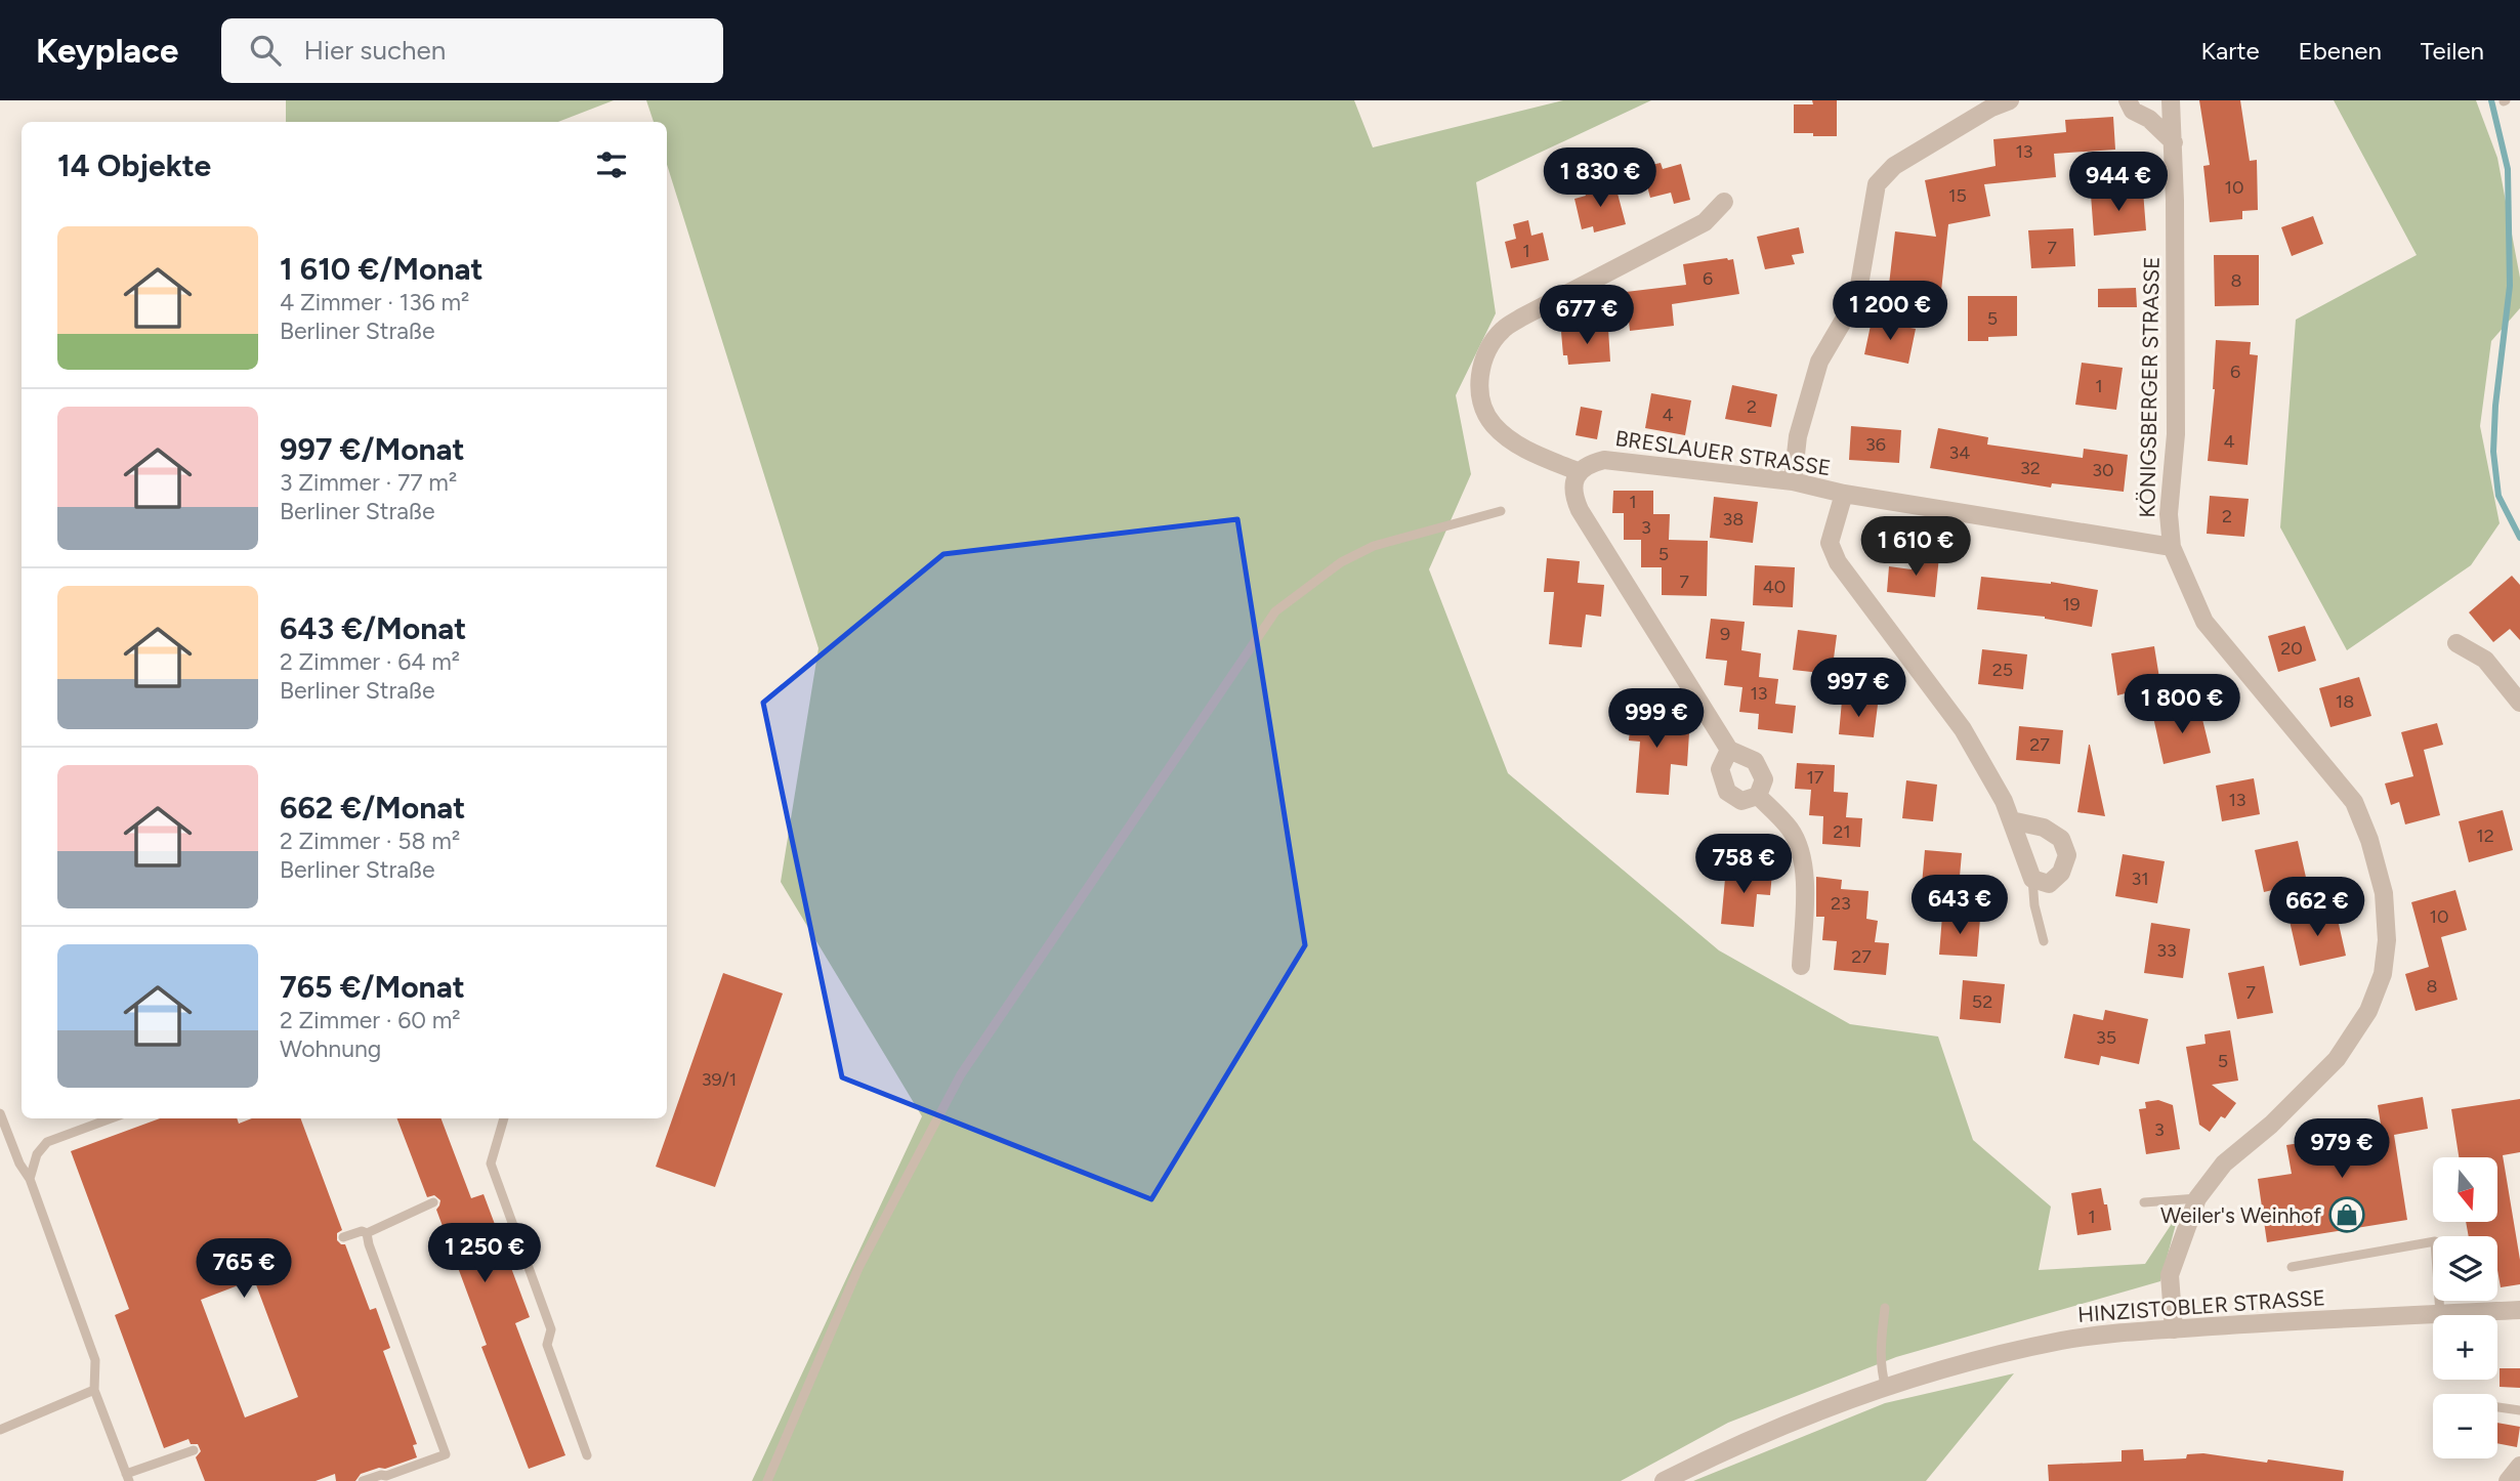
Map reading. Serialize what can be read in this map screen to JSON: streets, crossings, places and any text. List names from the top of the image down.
{
  "streets": {
    "street": ["KÖNIGSBERGER STRASSE", "BRESLAUER STRASSE", "HINZISTOBLER STRASSE"]
  },
  "crossings": [
    ["KÖNIGSBERGER STRASSE", "BRESLAUER STRASSE"],
    ["KÖNIGSBERGER STRASSE", "HINZISTOBLER STRASSE"]
  ],
  "places": {
    "shop": ["Weiler's Weinhof"]
  },
  "house_numbers": [
    "13",
    "10",
    "15",
    "7",
    "1",
    "6",
    "8",
    "5",
    "6",
    "1",
    "2",
    "4",
    "4",
    "36",
    "34",
    "32",
    "30",
    "1",
    "2",
    "38",
    "3",
    "5",
    "7",
    "40",
    "19",
    "9",
    "20",
    "25",
    "13",
    "18",
    "27",
    "17",
    "13",
    "21",
    "12",
    "31",
    "23",
    "10",
    "33",
    "27",
    "8",
    "7",
    "52",
    "35",
    "5",
    "39/1",
    "3",
    "1"
  ],
  "north": "bottom",
  "page": {
    "header": "Keyplace",
    "search": "Hier suchen",
    "nav": ["Karte", "Ebenen", "Teilen"],
    "heading": "14 Objekte",
    "price": [
      "1 830 €",
      "944 €",
      "1 200 €",
      "677 €",
      "1 610 €",
      "997 €",
      "1 800 €",
      "999 €",
      "758 €",
      "643 €",
      "662 €",
      "979 €",
      "1 250 €",
      "765 €"
    ],
    "list": [
      {
        "name": "1 610 €/Monat",
        "note": "4 Zimmer · 136 m² · Berliner Straße"
      },
      {
        "name": "997 €/Monat",
        "note": "3 Zimmer · 77 m² · Berliner Straße"
      },
      {
        "name": "643 €/Monat",
        "note": "2 Zimmer · 64 m² · Berliner Straße"
      },
      {
        "name": "662 €/Monat",
        "note": "2 Zimmer · 58 m² · Berliner Straße"
      },
      {
        "name": "765 €/Monat",
        "note": "2 Zimmer · 60 m² · Wohnung"
      }
    ],
    "map_buttons": ["+", "−"]
  }
}
